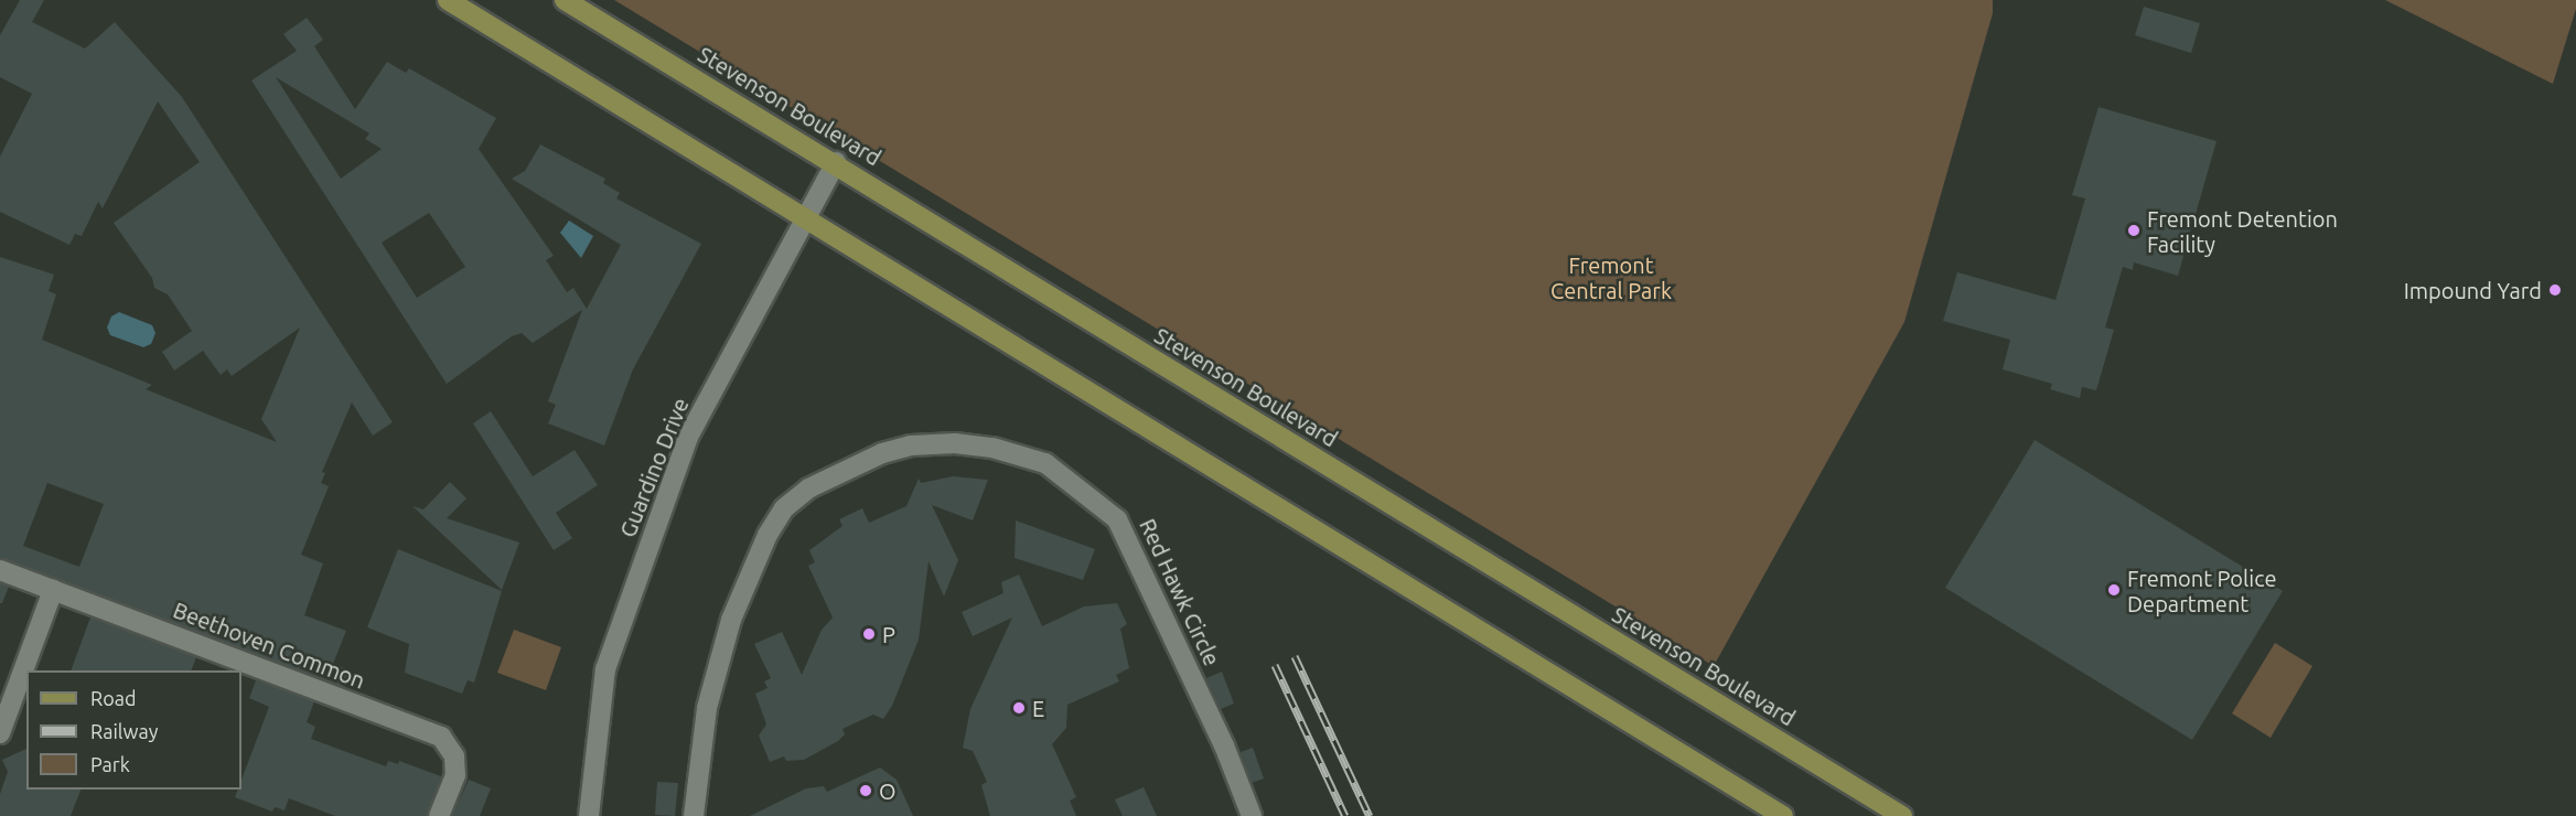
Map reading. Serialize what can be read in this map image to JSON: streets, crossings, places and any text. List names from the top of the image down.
{
  "streets": {
    "main road": ["Stevenson Boulevard"],
    "street": ["Guardino Drive", "Red Hawk Circle", "Beethoven Common"]
  },
  "crossings": [
    ["Stevenson Boulevard", "Guardino Drive"]
  ],
  "parks": ["Fremont Central Park"],
  "places": [
    "Fremont Detention Facility",
    "Impound Yard",
    "Fremont Police Department",
    "P",
    "E",
    "O"
  ],
  "legend": ["Road", "Railway", "Park"]
}
